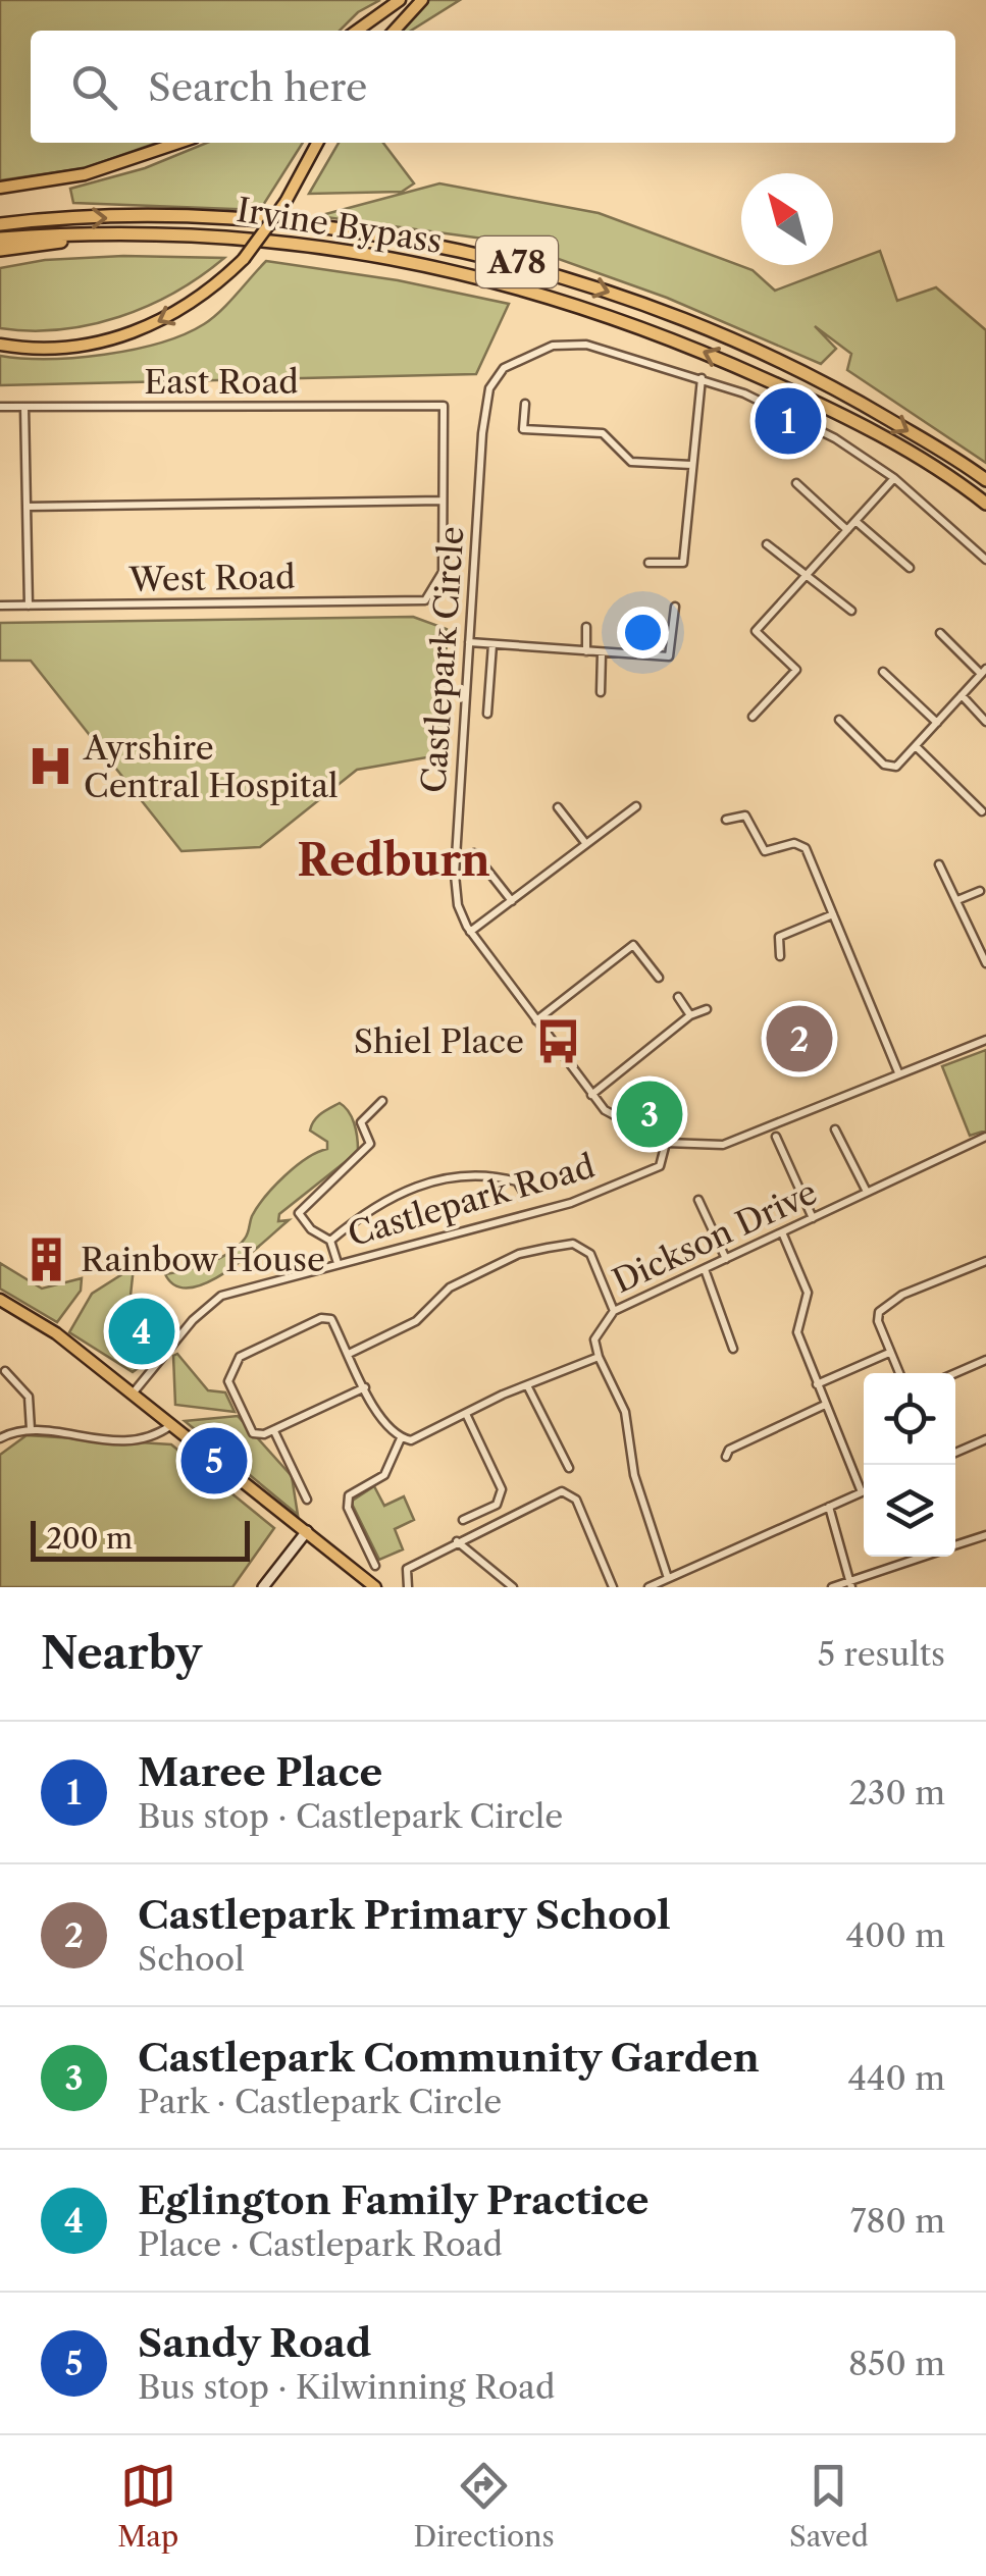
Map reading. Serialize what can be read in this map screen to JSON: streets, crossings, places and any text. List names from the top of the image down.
{
  "streets": {
    "highway": ["Irvine Bypass", "A78"],
    "street": [
      "East Road",
      "West Road",
      "Castlepark Circle",
      "Castlepark Road",
      "Dickson Drive"
    ]
  },
  "crossings": [
    ["East Road", "West Road"],
    ["Castlepark Circle", "Castlepark Road"]
  ],
  "districts": ["Redburn"],
  "places": {
    "hospital": ["Ayrshire Central Hospital"],
    "bus stop": ["Shiel Place"],
    "building": ["Rainbow House"]
  },
  "scale_bar": "200 m",
  "north": "top left",
  "page": {
    "search": "Search here",
    "pins": [
      "1",
      "2",
      "3",
      "4",
      "5"
    ],
    "scale": "200 m",
    "heading": ["Nearby", "5 results"],
    "list": [
      {
        "mark": "1",
        "name": "Maree Place",
        "note": "Bus stop · Castlepark Circle",
        "value": "230 m"
      },
      {
        "mark": "2",
        "name": "Castlepark Primary School",
        "note": "School",
        "value": "400 m"
      },
      {
        "mark": "3",
        "name": "Castlepark Community Garden",
        "note": "Park · Castlepark Circle",
        "value": "440 m"
      },
      {
        "mark": "4",
        "name": "Eglington Family Practice",
        "note": "Place · Castlepark Road",
        "value": "780 m"
      },
      {
        "mark": "5",
        "name": "Sandy Road",
        "note": "Bus stop · Kilwinning Road",
        "value": "850 m"
      }
    ],
    "nav": ["Map", "Directions", "Saved"]
  }
}
